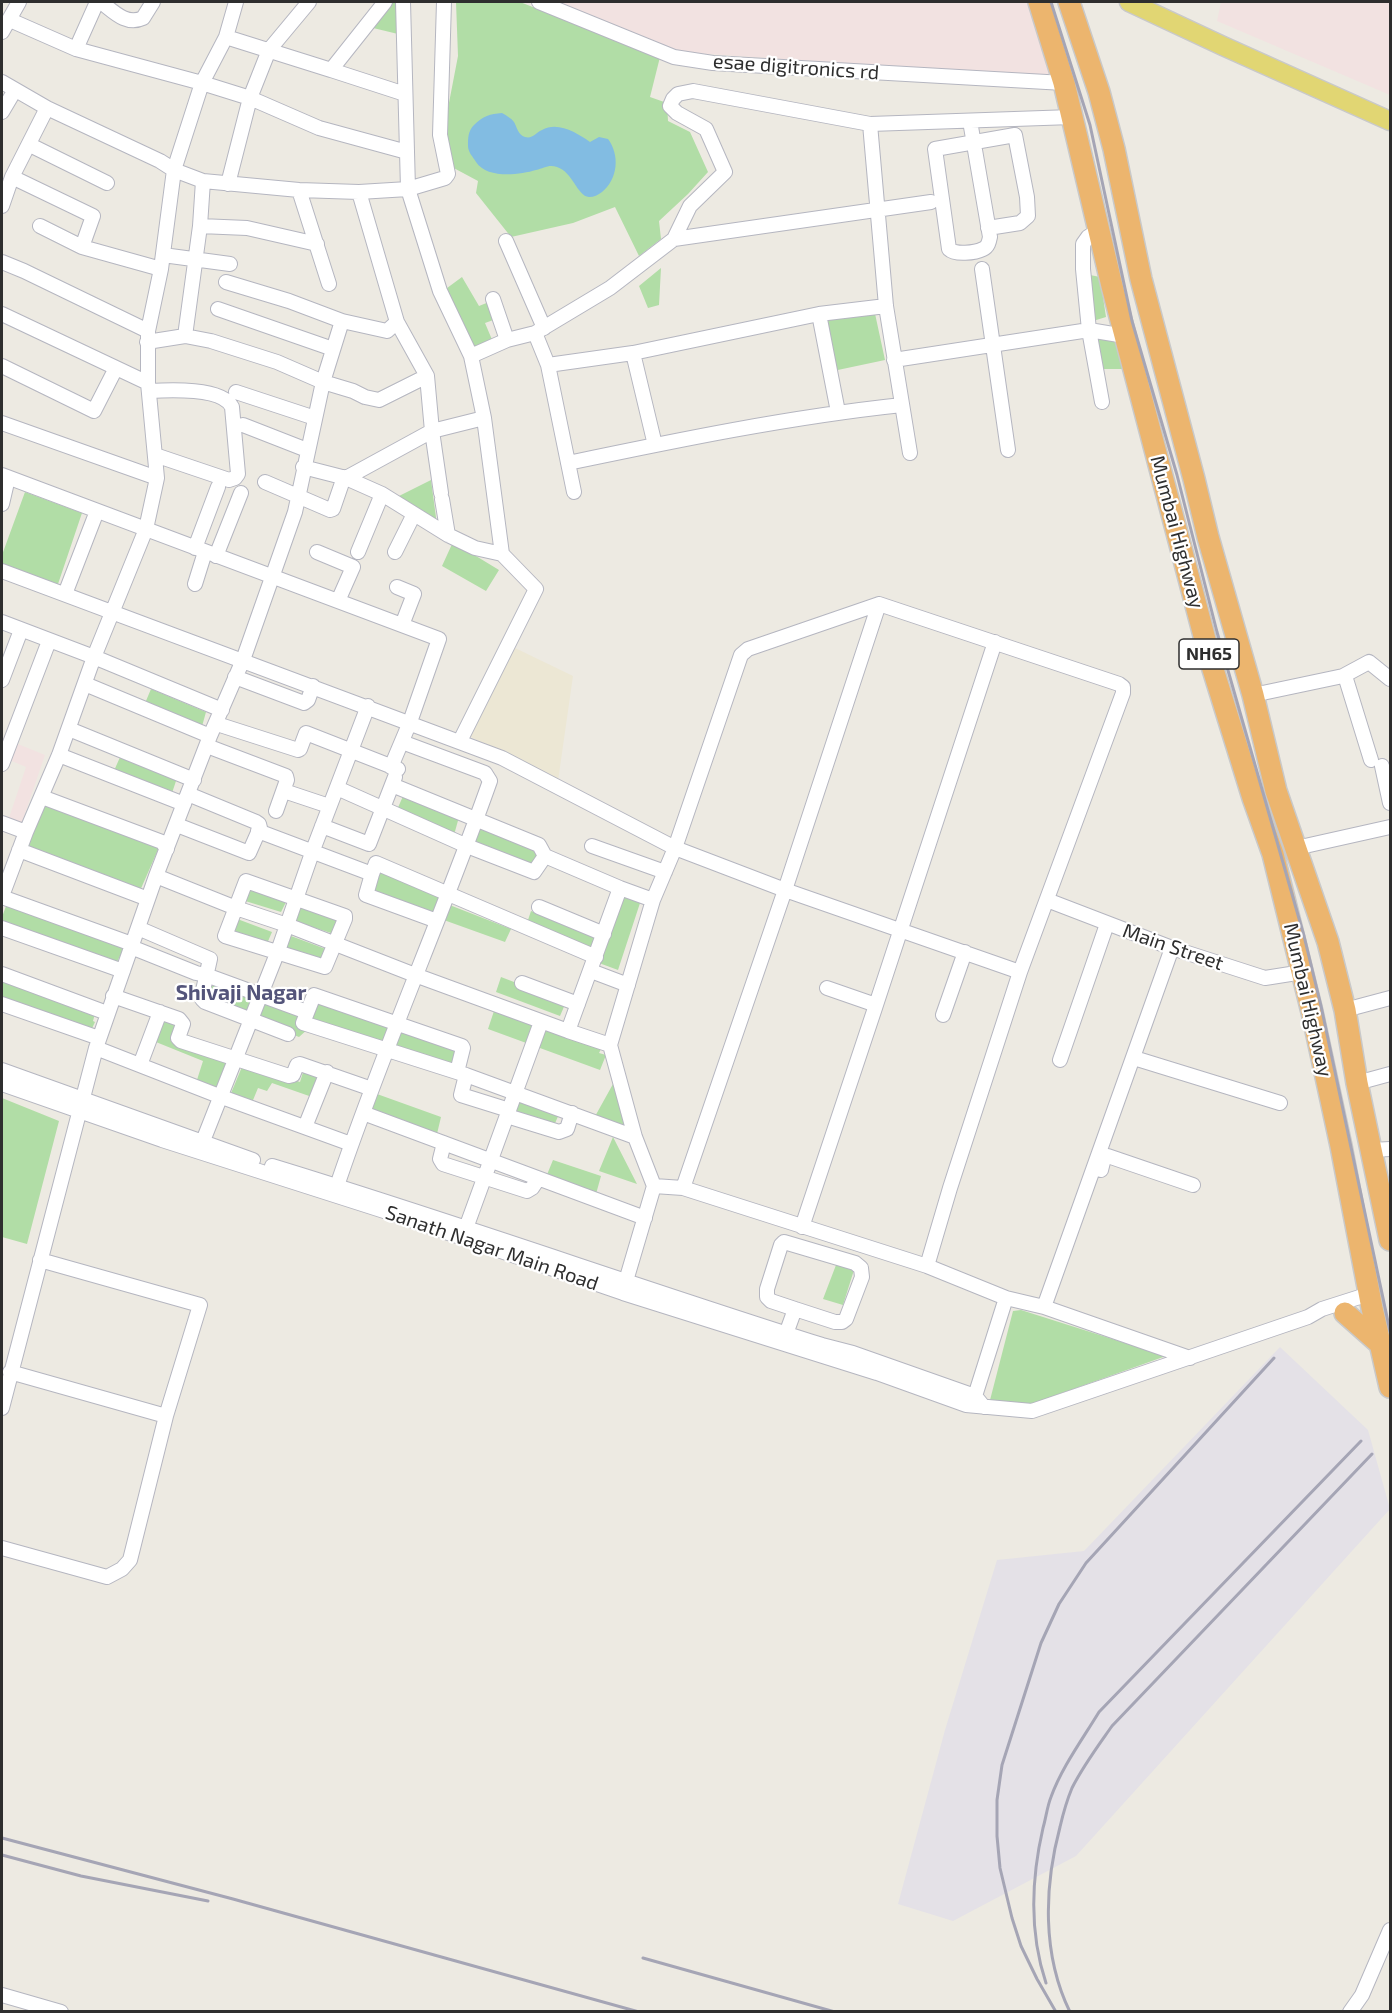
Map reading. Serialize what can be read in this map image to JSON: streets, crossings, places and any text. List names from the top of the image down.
{
  "streets": {
    "highway": ["Mumbai Highway", "NH65"],
    "street": ["esae digitronics rd", "Main Street", "Sanath Nagar Main Road"]
  },
  "crossings": [
    ["esae digitronics rd", "Mumbai Highway"],
    ["Mumbai Highway", "NH65"],
    ["Mumbai Highway", "Main Street"]
  ],
  "districts": ["Shivaji Nagar"]
}
